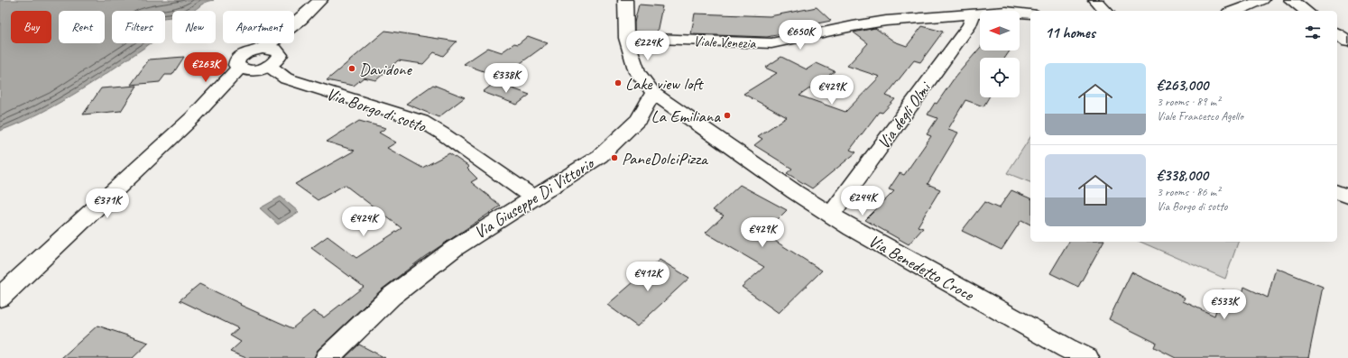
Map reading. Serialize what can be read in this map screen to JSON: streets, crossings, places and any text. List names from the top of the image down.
{
  "streets": {
    "street": [
      "Viale Venezia",
      "Via Borgo di sotto",
      "Via degli Olmi",
      "Via Giuseppe Di Vittorio",
      "Via Benedetto Croce"
    ]
  },
  "crossings": [
    ["Viale Venezia", "Via degli Olmi"],
    ["Via Borgo di sotto", "Via Giuseppe Di Vittorio"],
    ["Via degli Olmi", "Via Benedetto Croce"],
    ["Via Giuseppe Di Vittorio", "Via Benedetto Croce"]
  ],
  "places": [
    "Davidone",
    "Lake view loft",
    "La Emiliana",
    "PaneDolciPizza"
  ],
  "north": "left",
  "page": {
    "chip": [
      "Buy",
      "Rent",
      "Filters",
      "New",
      "Apartment"
    ],
    "heading": "11 homes",
    "price": [
      "€650K",
      "€224K",
      "€263K",
      "€338K",
      "€429K",
      "€244K",
      "€371K",
      "€424K",
      "€429K",
      "€412K",
      "€533K"
    ],
    "list": [
      {
        "name": "€263,000",
        "note": "3 rooms · 89 m² · Viale Francesco Agello"
      },
      {
        "name": "€338,000",
        "note": "3 rooms · 86 m² · Via Borgo di sotto"
      }
    ]
  }
}
